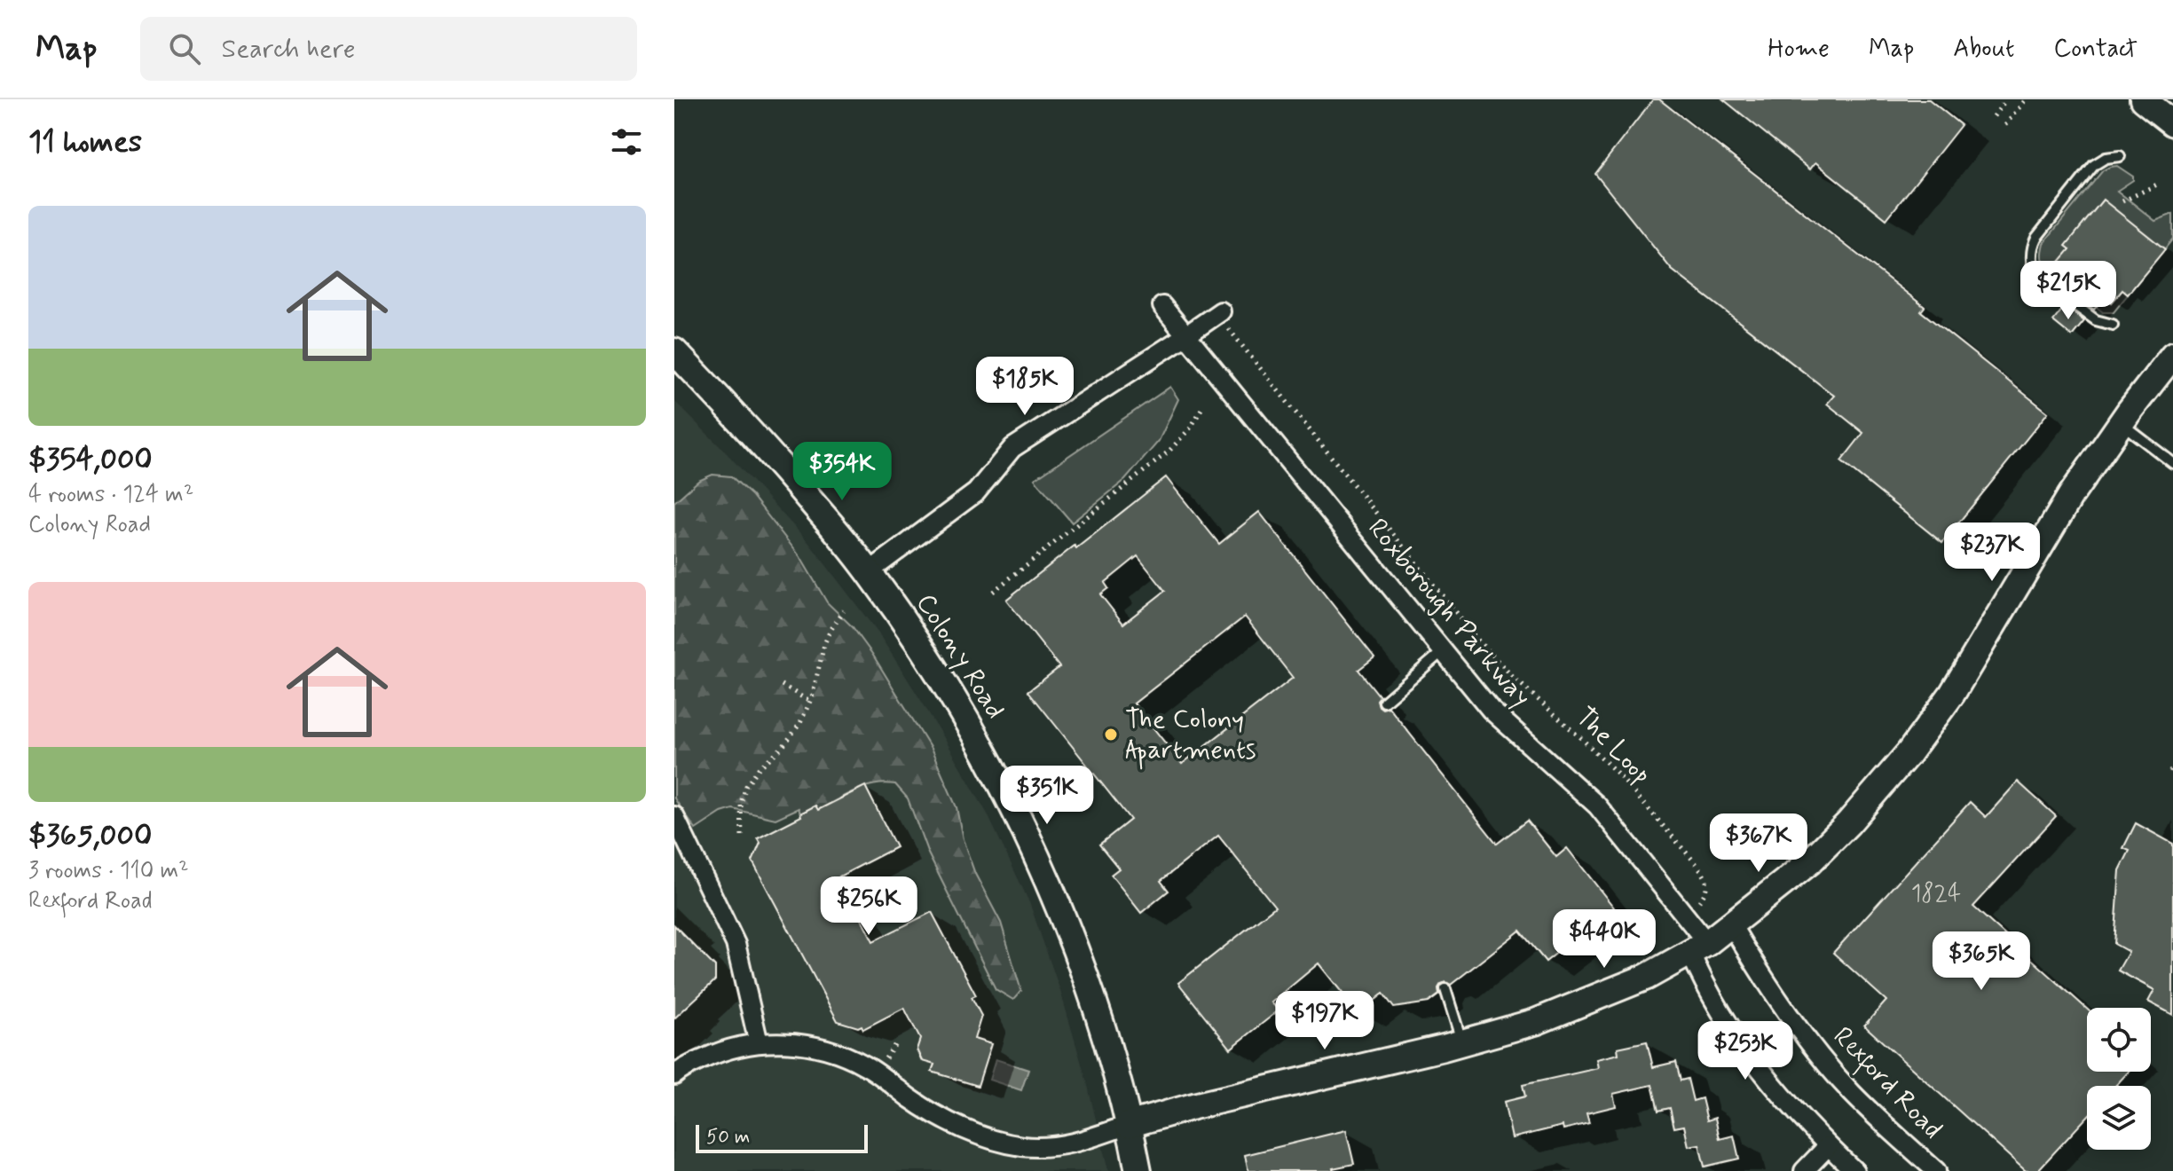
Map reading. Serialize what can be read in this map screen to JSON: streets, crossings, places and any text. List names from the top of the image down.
{
  "streets": {
    "street": ["Roxborough Parkway", "Colony Road", "Rexford Road"],
    "path": ["The Loop"]
  },
  "places": ["The Colony Apartments"],
  "house_numbers": ["1824"],
  "scale_bar": "50 m",
  "page": {
    "header": "Map",
    "search": "Search here",
    "nav": [
      "Home",
      "Map",
      "About",
      "Contact"
    ],
    "heading": "11 homes",
    "list": [
      {
        "name": "$354,000",
        "note": "4 rooms · 124 m² · Colony Road"
      },
      {
        "name": "$365,000",
        "note": "3 rooms · 110 m² · Rexford Road"
      }
    ],
    "price": [
      "$215K",
      "$185K",
      "$354K",
      "$237K",
      "$351K",
      "$367K",
      "$256K",
      "$440K",
      "$365K",
      "$197K",
      "$253K"
    ],
    "scale": "50 m"
  }
}
